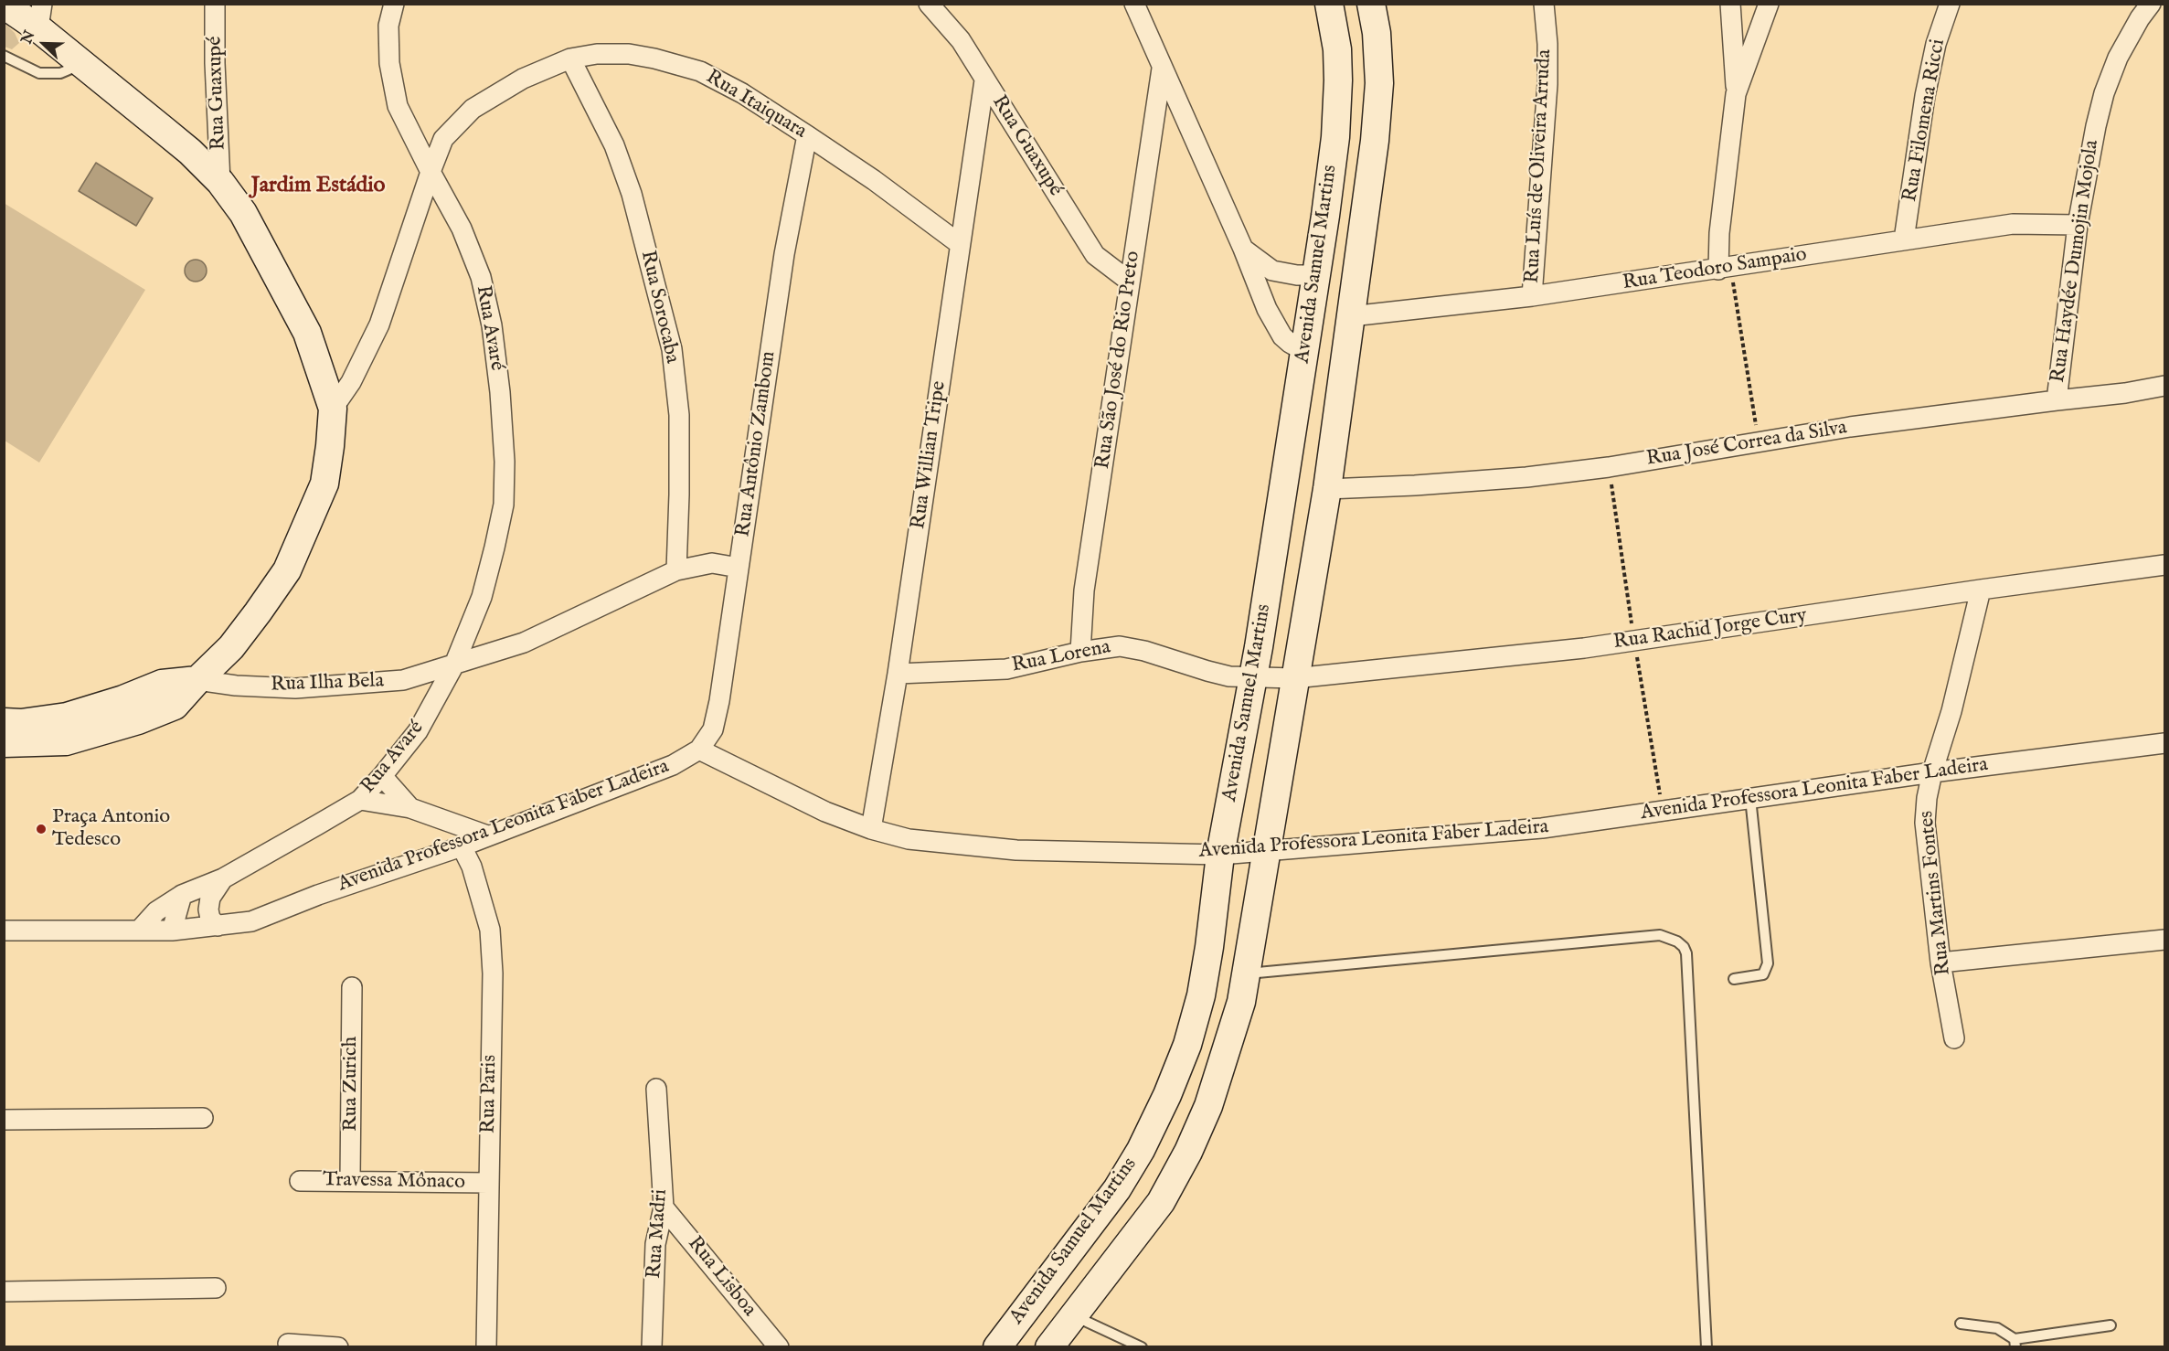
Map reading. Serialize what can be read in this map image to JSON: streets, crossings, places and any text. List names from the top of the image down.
{
  "streets": {
    "main road": ["Avenida Samuel Martins"],
    "street": [
      "Rua Guaxupé",
      "Rua Itaiquara",
      "Rua Filomena Ricci",
      "Rua Luís de Oliveira Arruda",
      "Rua Haydée Dumojin Mojola",
      "Rua Teodoro Sampaio",
      "Rua Sorocaba",
      "Rua Avaré",
      "Rua São José do Rio Preto",
      "Rua Antônio Zambom",
      "Rua José Correa da Silva",
      "Rua Willian Tripe",
      "Rua Rachid Jorge Cury",
      "Rua Lorena",
      "Rua Ilha Bela",
      "Avenida Professora Leonita Faber Ladeira",
      "Rua Martins Fontes",
      "Rua Zurich",
      "Rua Paris",
      "Travessa Mônaco",
      "Rua Madri",
      "Rua Lisboa"
    ]
  },
  "crossings": [
    ["Rua Guaxupé", "Rua São José do Rio Preto"],
    ["Rua Guaxupé", "Rua Willian Tripe"],
    ["Rua Itaiquara", "Rua Sorocaba"],
    ["Rua Itaiquara", "Rua Avaré"],
    ["Rua Itaiquara", "Rua Antônio Zambom"],
    ["Rua Itaiquara", "Rua Willian Tripe"],
    ["Rua Filomena Ricci", "Rua Teodoro Sampaio"],
    ["Rua Luís de Oliveira Arruda", "Rua Teodoro Sampaio"],
    ["Rua Haydée Dumojin Mojola", "Rua Teodoro Sampaio"],
    ["Rua Haydée Dumojin Mojola", "Rua José Correa da Silva"],
    ["Avenida Samuel Martins", "Rua Teodoro Sampaio"],
    ["Avenida Samuel Martins", "Rua José Correa da Silva"],
    ["Avenida Samuel Martins", "Rua Rachid Jorge Cury"],
    ["Avenida Samuel Martins", "Rua Lorena"],
    ["Avenida Samuel Martins", "Avenida Professora Leonita Faber Ladeira"],
    ["Rua Avaré", "Rua Ilha Bela"],
    ["Rua Avaré", "Avenida Professora Leonita Faber Ladeira"],
    ["Rua São José do Rio Preto", "Rua Lorena"],
    ["Rua Antônio Zambom", "Avenida Professora Leonita Faber Ladeira"],
    ["Rua Willian Tripe", "Rua Lorena"],
    ["Rua Willian Tripe", "Avenida Professora Leonita Faber Ladeira"],
    ["Rua Rachid Jorge Cury", "Rua Lorena"],
    ["Rua Rachid Jorge Cury", "Rua Martins Fontes"],
    ["Avenida Professora Leonita Faber Ladeira", "Rua Martins Fontes"],
    ["Avenida Professora Leonita Faber Ladeira", "Rua Paris"],
    ["Rua Zurich", "Travessa Mônaco"],
    ["Rua Paris", "Travessa Mônaco"],
    ["Rua Madri", "Rua Lisboa"]
  ],
  "districts": ["Jardim Estádio"],
  "places": ["Praça Antonio Tedesco"],
  "north": "top left"
}
